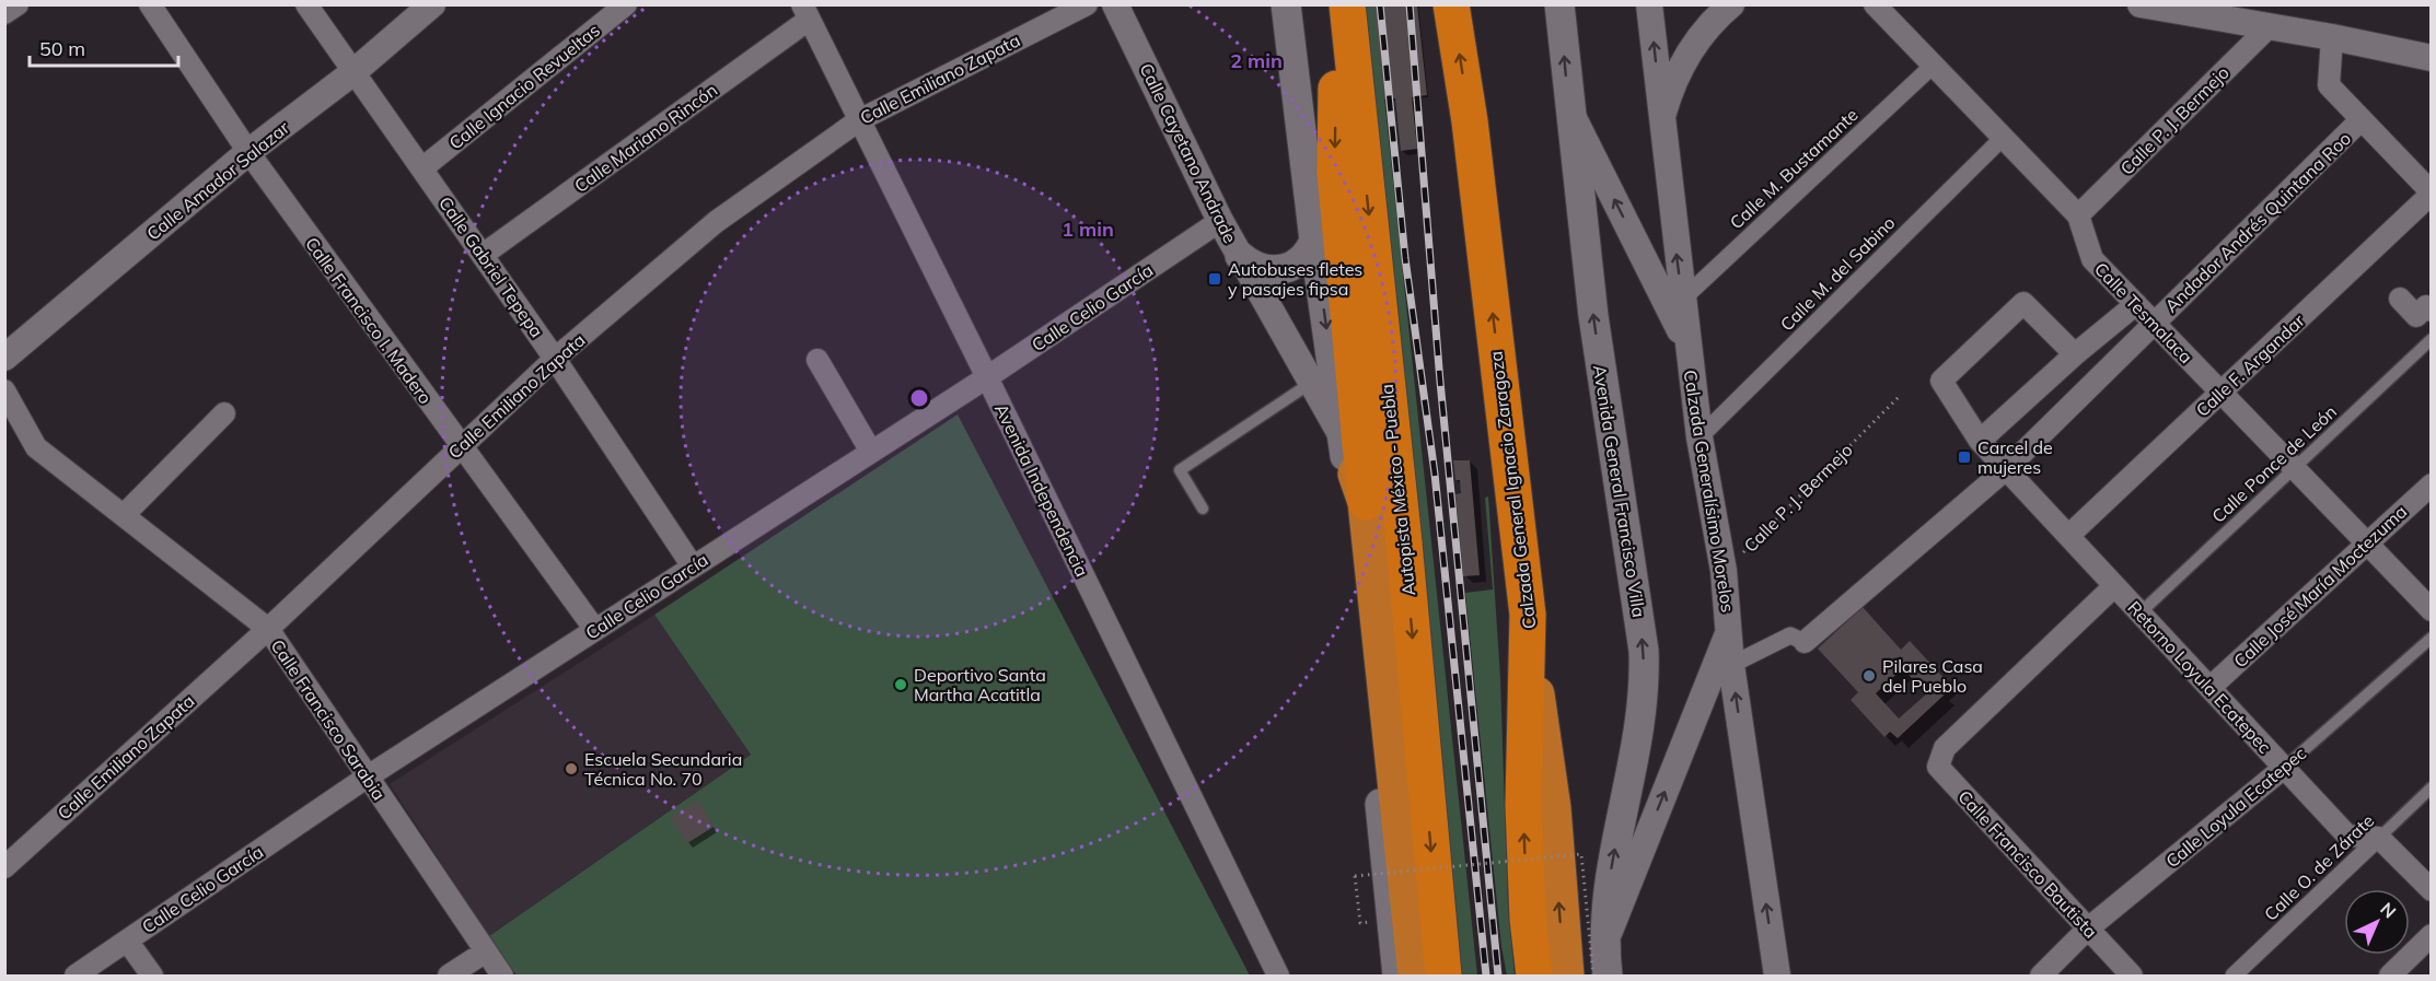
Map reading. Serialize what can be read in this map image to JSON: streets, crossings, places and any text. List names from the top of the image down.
{
  "streets": {
    "highway": ["Autopista México - Puebla", "Calzada General Ignacio Zaragoza"],
    "main road": ["Avenida General Francisco Villa"],
    "street": [
      "Calle Emiliano Zapata",
      "Calle Ignacio Revueltas",
      "Calle P. J. Bermejo",
      "Calle Mariano Rincón",
      "Calle Cayetano Andrade",
      "Calle M. Bustamante",
      "Calle Amador Salazar",
      "Andador Andrés Quintana Roo",
      "Calle Gabriel Tepepa",
      "Calle M. del Sabino",
      "Calle Celio García",
      "Calle Tesmalaca",
      "Calle Francisco I. Madero",
      "Calle F. Argandar",
      "Avenida Independencia",
      "Calzada Generalísimo Morelos",
      "Calle José María Moctezuma",
      "Retorno Loyula Ecatepec",
      "Calle Francisco Sarabia",
      "Calle Loyula Ecatepec",
      "Calle Francisco Bautista",
      "Calle O. de Zárate"
    ],
    "lane": ["Calle Ponce de León"]
  },
  "crossings": [
    ["Calle Emiliano Zapata", "Calle Gabriel Tepepa"],
    ["Calle Emiliano Zapata", "Calle Francisco I. Madero"],
    ["Calle Emiliano Zapata", "Avenida Independencia"],
    ["Calle Emiliano Zapata", "Calle Francisco Sarabia"],
    ["Calle Ignacio Revueltas", "Calle Gabriel Tepepa"],
    ["Calle P. J. Bermejo", "Calle Tesmalaca"],
    ["Calle P. J. Bermejo", "Calzada Generalísimo Morelos"],
    ["Calle Mariano Rincón", "Calle Gabriel Tepepa"],
    ["Calle Mariano Rincón", "Avenida Independencia"],
    ["Calle Cayetano Andrade", "Calle Celio García"],
    ["Calle M. Bustamante", "Calle Tesmalaca"],
    ["Calle M. Bustamante", "Calzada Generalísimo Morelos"],
    ["Calle Amador Salazar", "Calle Gabriel Tepepa"],
    ["Calle Amador Salazar", "Calle Francisco I. Madero"],
    ["Andador Andrés Quintana Roo", "Calle Tesmalaca"],
    ["Andador Andrés Quintana Roo", "Retorno Loyula Ecatepec"],
    ["Calle Gabriel Tepepa", "Calle Celio García"],
    ["Calle M. del Sabino", "Calle Tesmalaca"],
    ["Calle M. del Sabino", "Calzada Generalísimo Morelos"],
    ["Calle Celio García", "Calle Francisco I. Madero"],
    ["Calle Celio García", "Avenida Independencia"],
    ["Calle Celio García", "Calle Francisco Sarabia"],
    ["Calle Tesmalaca", "Calle F. Argandar"],
    ["Calle Tesmalaca", "Calle Ponce de León"],
    ["Calle Tesmalaca", "Calle José María Moctezuma"],
    ["Calle F. Argandar", "Retorno Loyula Ecatepec"],
    ["Calle Ponce de León", "Retorno Loyula Ecatepec"],
    ["Calle José María Moctezuma", "Retorno Loyula Ecatepec"],
    ["Retorno Loyula Ecatepec", "Calle Loyula Ecatepec"],
    ["Retorno Loyula Ecatepec", "Calle Francisco Bautista"],
    ["Retorno Loyula Ecatepec", "Calle O. de Zárate"],
    ["Calle Loyula Ecatepec", "Calle Francisco Bautista"]
  ],
  "places": {
    "transit": ["Autobuses fletes y pasajes fipsa", "Carcel de mujeres"],
    "other": ["Pilares Casa del Pueblo", "Deportivo Santa Martha Acatitla", "Escuela Secundaria Técnica No. 70"]
  },
  "scale_bar": "50 m",
  "north": "top right",
  "rings": ["2 min", "1 min"]
}
